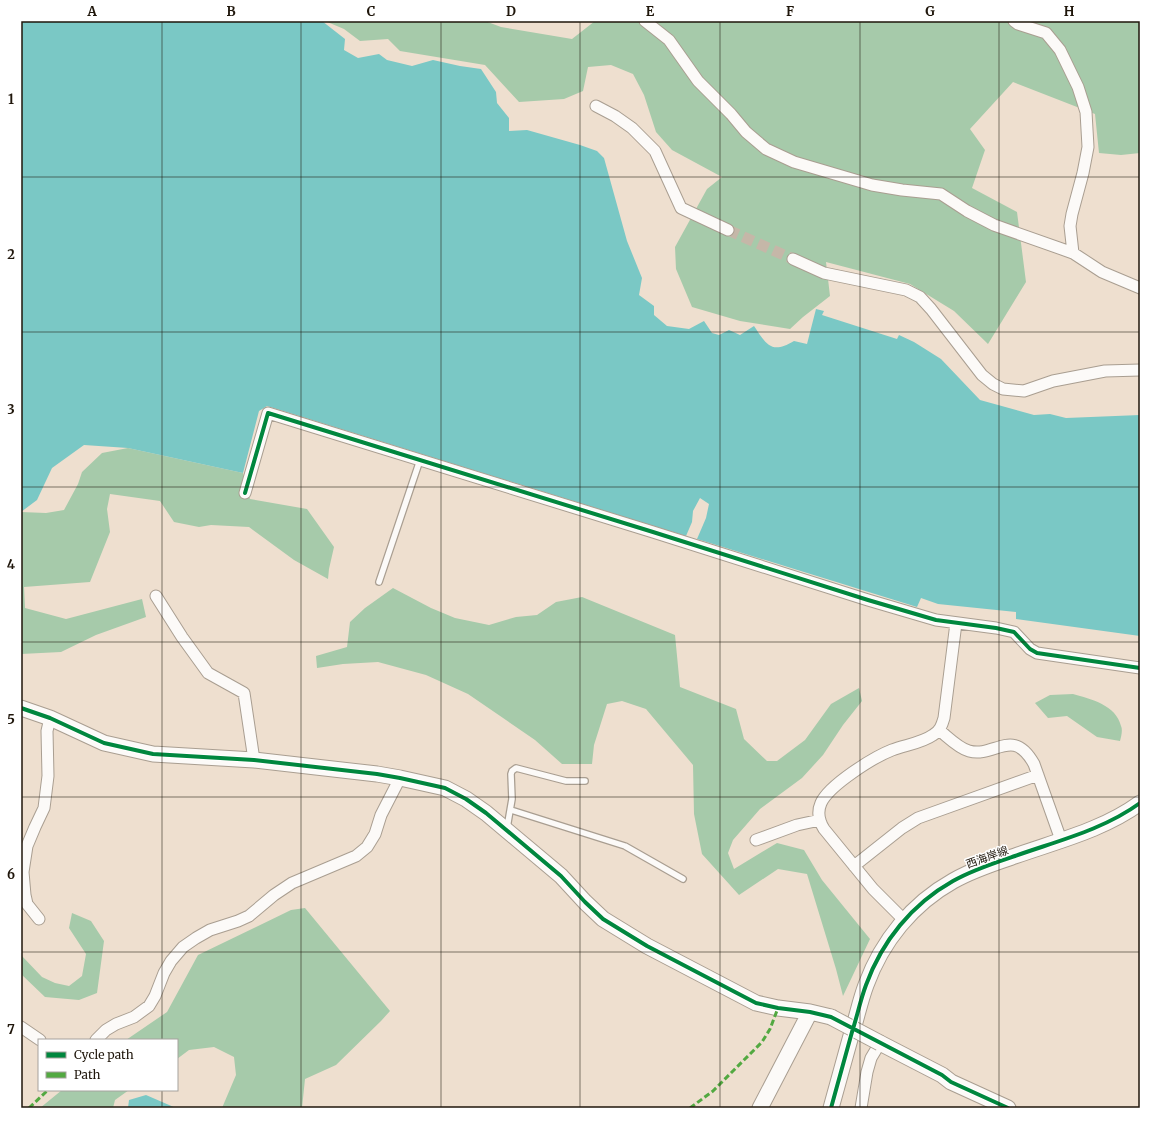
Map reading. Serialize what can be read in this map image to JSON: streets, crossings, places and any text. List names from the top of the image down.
{
  "streets": {
    "street": ["西海岸線"]
  },
  "legend": ["Cycle path", "Path"],
  "grid": {
    "columns": [
      "A",
      "B",
      "C",
      "D",
      "E",
      "F",
      "G",
      "H"
    ],
    "rows": [
      "1",
      "2",
      "3",
      "4",
      "5",
      "6",
      "7"
    ]
  }
}
